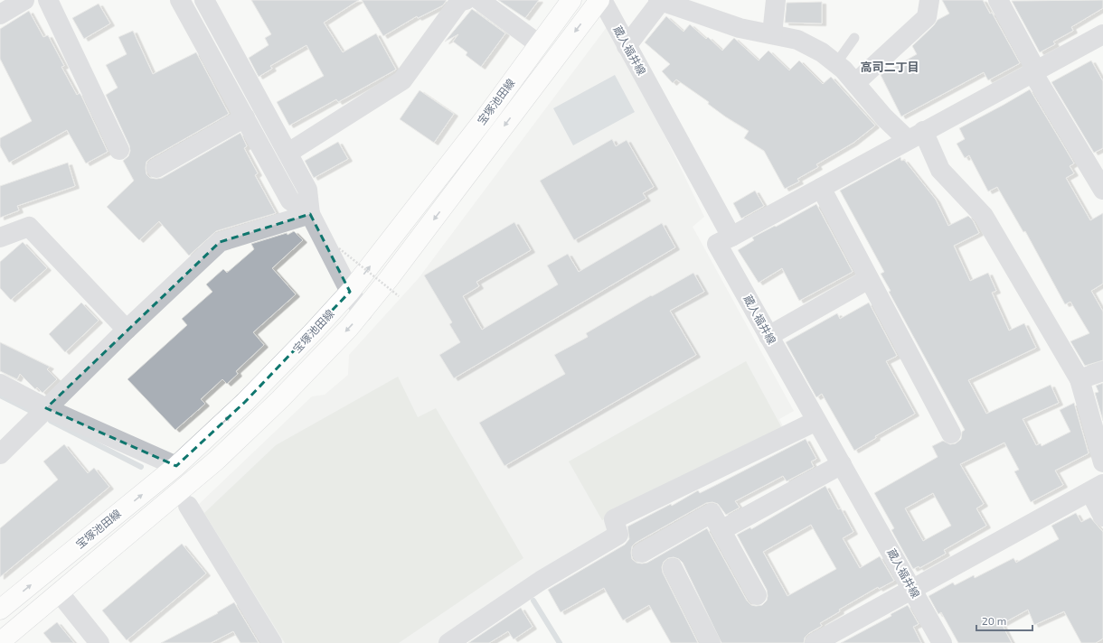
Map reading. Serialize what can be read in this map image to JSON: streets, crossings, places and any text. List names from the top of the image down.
{
  "streets": {
    "street": ["蔵人福井線", "宝塚池田線"]
  },
  "districts": ["高司二丁目"],
  "scale_bar": "20 m"
}
